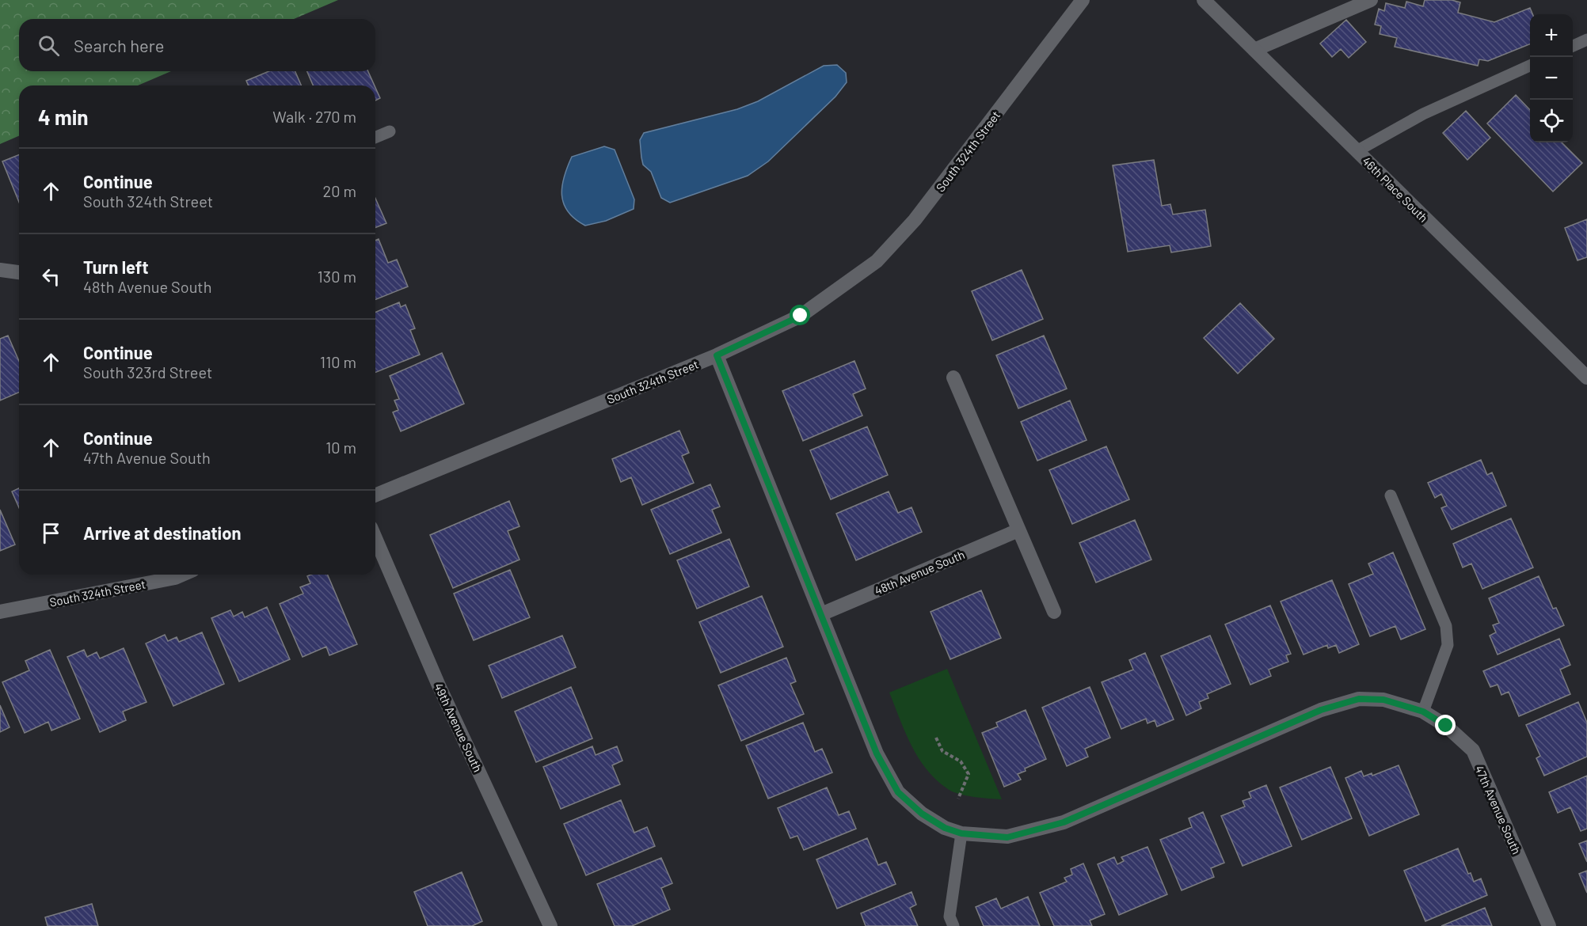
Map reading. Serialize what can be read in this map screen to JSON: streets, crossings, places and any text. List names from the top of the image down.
{
  "streets": {
    "street": [
      "South 324th Street",
      "46th Place South",
      "48th Avenue South",
      "49th Avenue South",
      "47th Avenue South"
    ]
  },
  "page": {
    "map_buttons": ["+", "−"],
    "search": "Search here",
    "heading": ["4 min", "Walk · 270 m"],
    "list": [
      ["Continue", "South 324th Street", "20 m"],
      ["Turn left", "48th Avenue South", "130 m"],
      ["Continue", "South 323rd Street", "110 m"],
      ["Continue", "47th Avenue South", "10 m"],
      "Arrive at destination"
    ]
  }
}
